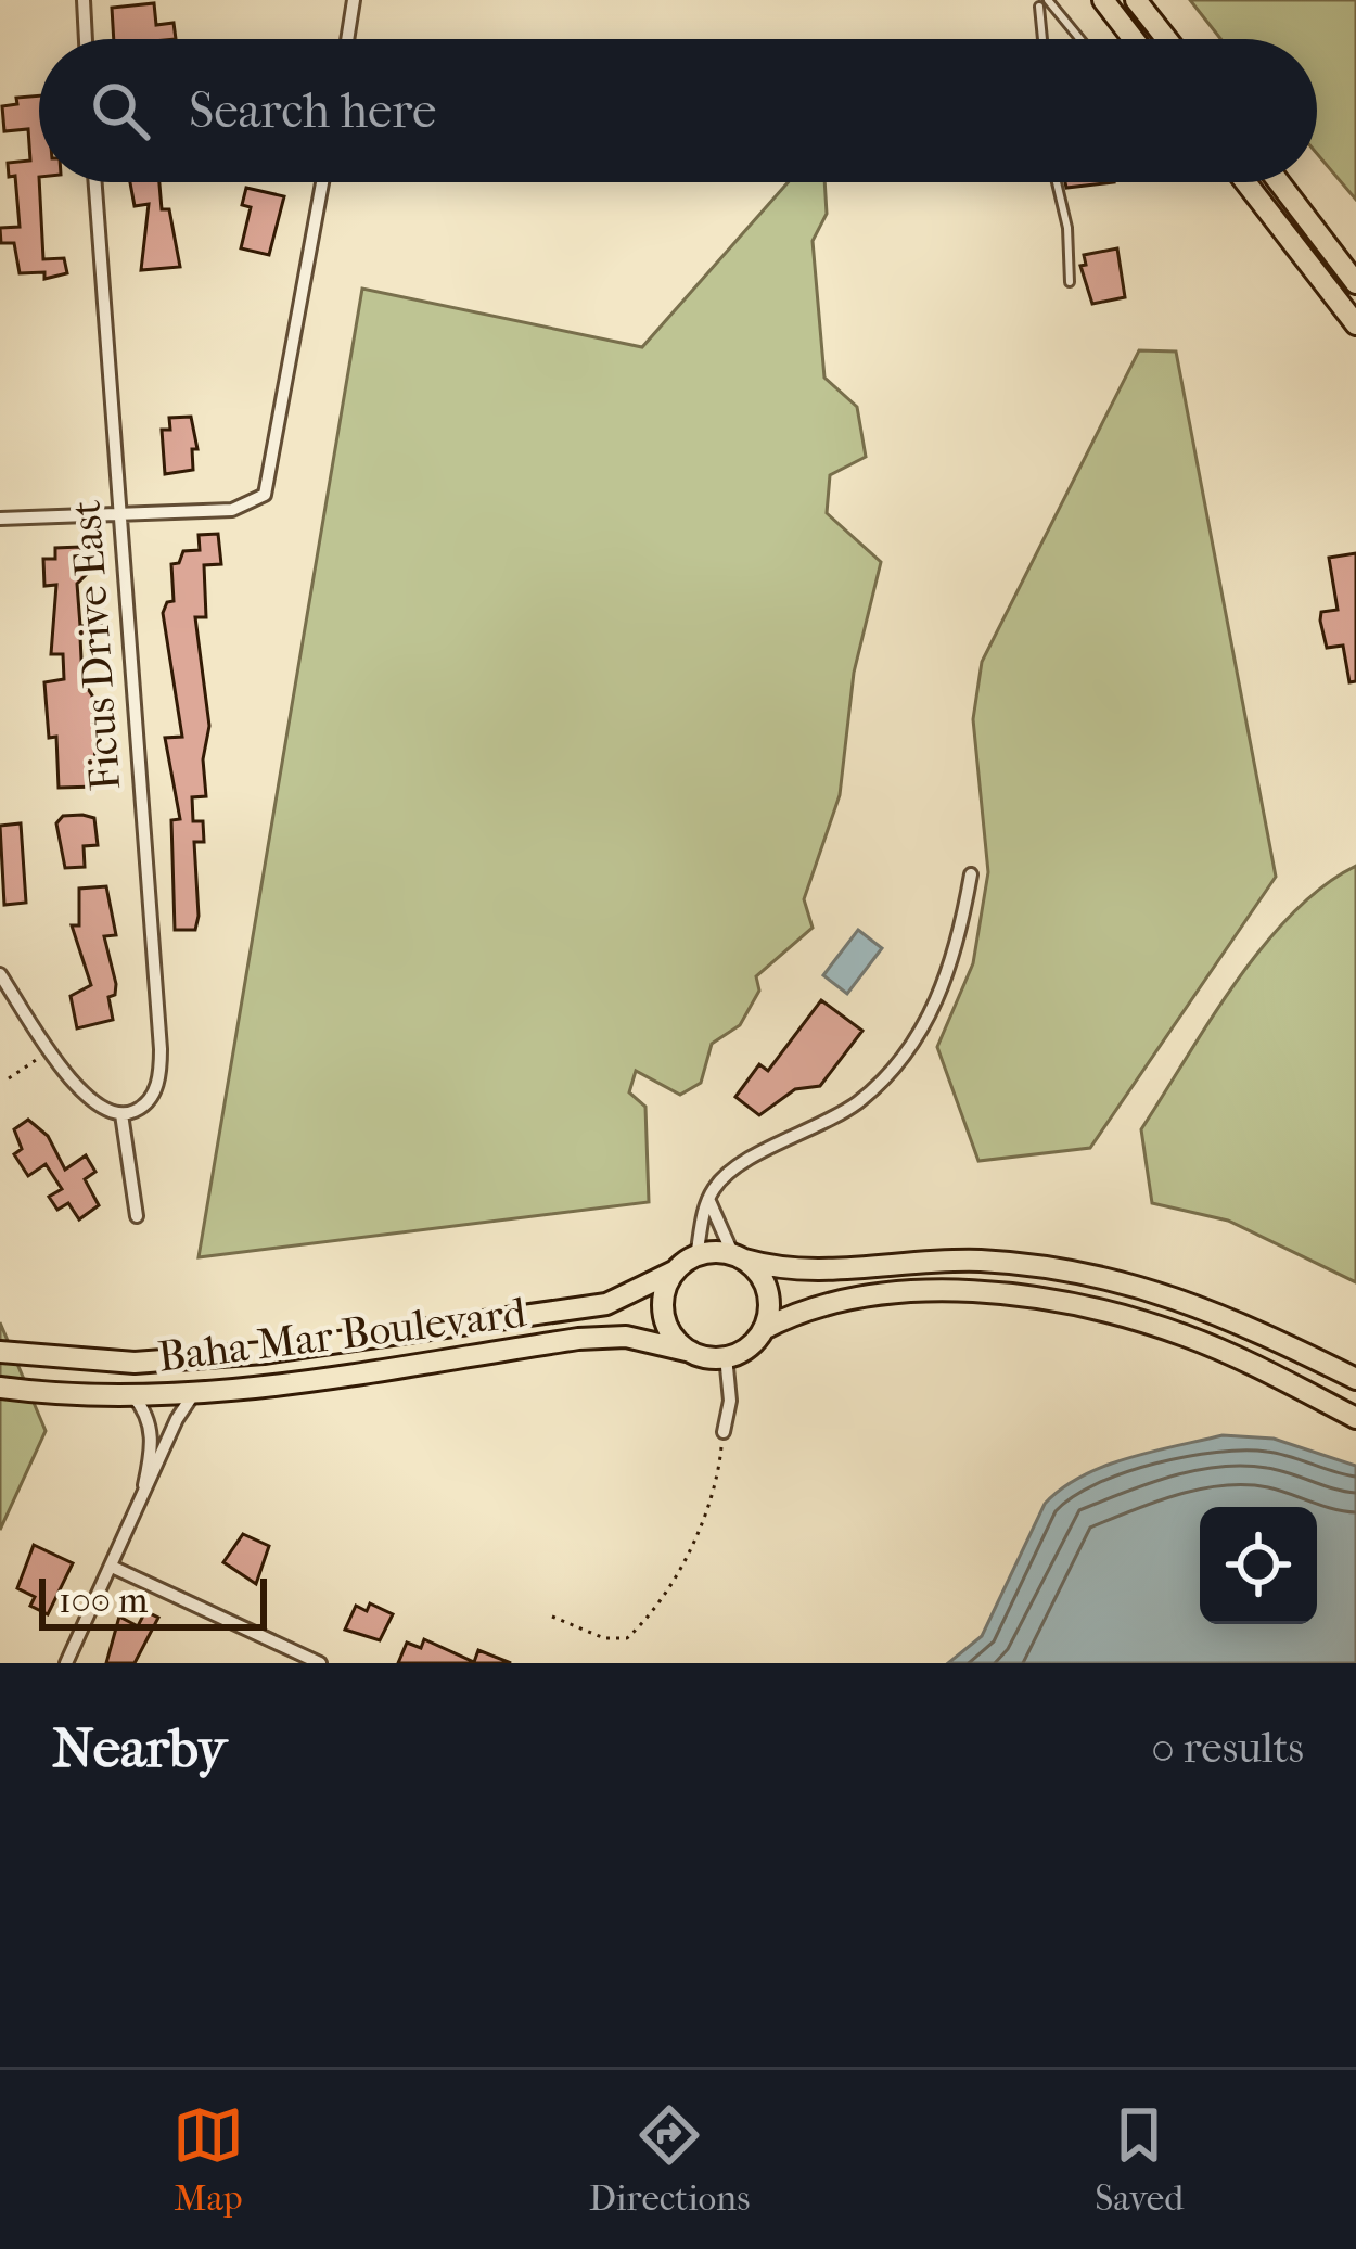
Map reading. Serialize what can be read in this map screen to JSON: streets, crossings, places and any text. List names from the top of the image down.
{
  "streets": {
    "main road": ["Baha Mar Boulevard"],
    "street": ["Ficus Drive East"]
  },
  "scale_bar": "100 m",
  "page": {
    "search": "Search here",
    "scale": "100 m",
    "heading": ["Nearby", "0 results"],
    "nav": ["Map", "Directions", "Saved"]
  }
}
